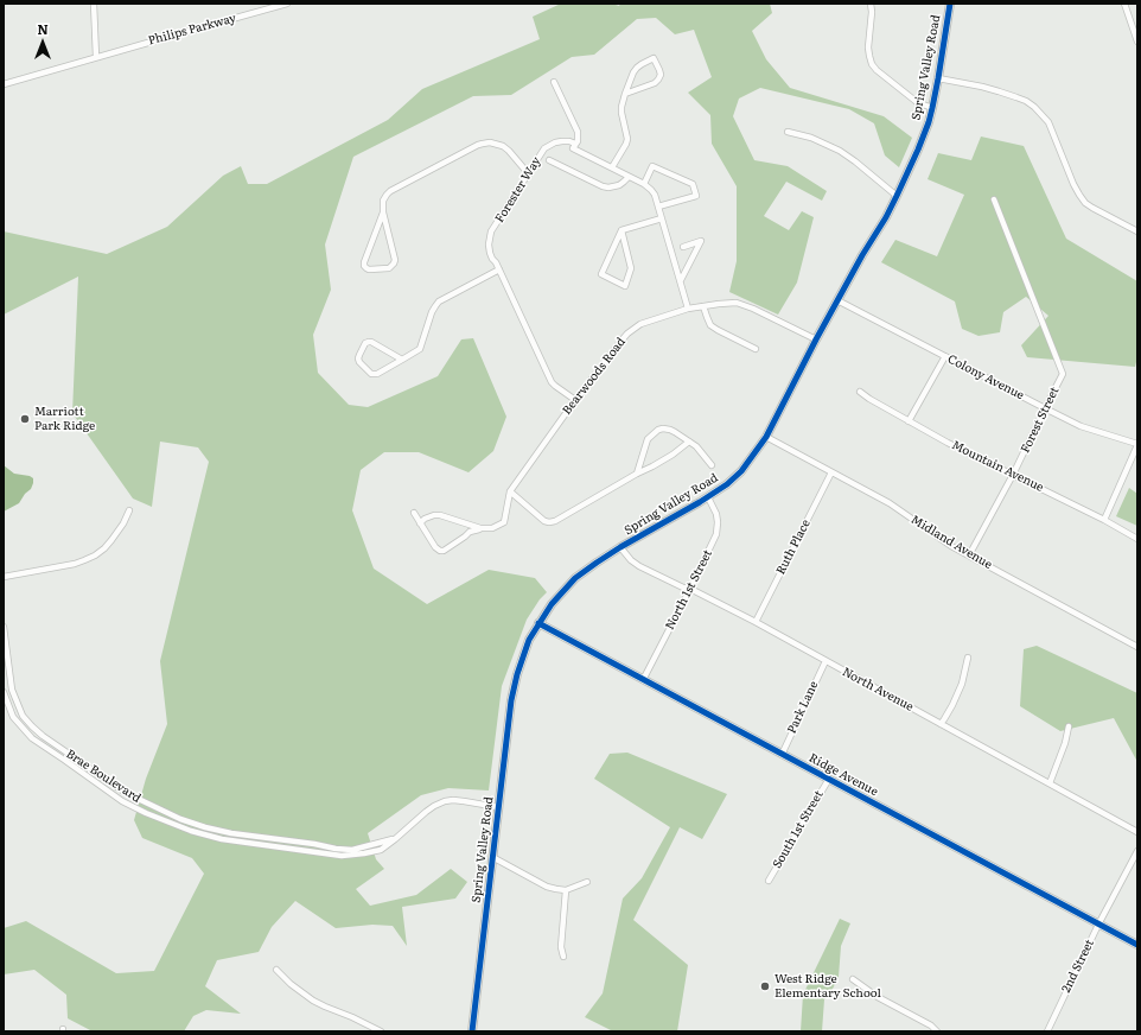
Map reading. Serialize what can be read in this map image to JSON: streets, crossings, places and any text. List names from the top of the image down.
{
  "streets": {
    "street": [
      "Philips Parkway",
      "Spring Valley Road",
      "Forester Way",
      "Bearwoods Road",
      "Colony Avenue",
      "Forest Street",
      "Mountain Avenue",
      "Midland Avenue",
      "Ruth Place",
      "North 1st Street",
      "North Avenue",
      "Park Lane",
      "Ridge Avenue",
      "Brae Boulevard",
      "South 1st Street",
      "2nd Street"
    ]
  },
  "crossings": [
    ["Spring Valley Road", "Bearwoods Road"],
    ["Spring Valley Road", "Colony Avenue"],
    ["Spring Valley Road", "Midland Avenue"],
    ["Spring Valley Road", "North 1st Street"],
    ["Spring Valley Road", "North Avenue"],
    ["Spring Valley Road", "Ridge Avenue"],
    ["Spring Valley Road", "Brae Boulevard"],
    ["Forester Way", "Bearwoods Road"],
    ["Colony Avenue", "Forest Street"],
    ["Forest Street", "Mountain Avenue"],
    ["Forest Street", "Midland Avenue"],
    ["Midland Avenue", "Ruth Place"],
    ["Ruth Place", "North Avenue"],
    ["North 1st Street", "North Avenue"],
    ["North 1st Street", "Ridge Avenue"],
    ["North Avenue", "Park Lane"],
    ["Park Lane", "Ridge Avenue"],
    ["Ridge Avenue", "South 1st Street"],
    ["Ridge Avenue", "2nd Street"]
  ],
  "places": ["Marriott Park Ridge", "West Ridge Elementary School"],
  "north": "top"
}
